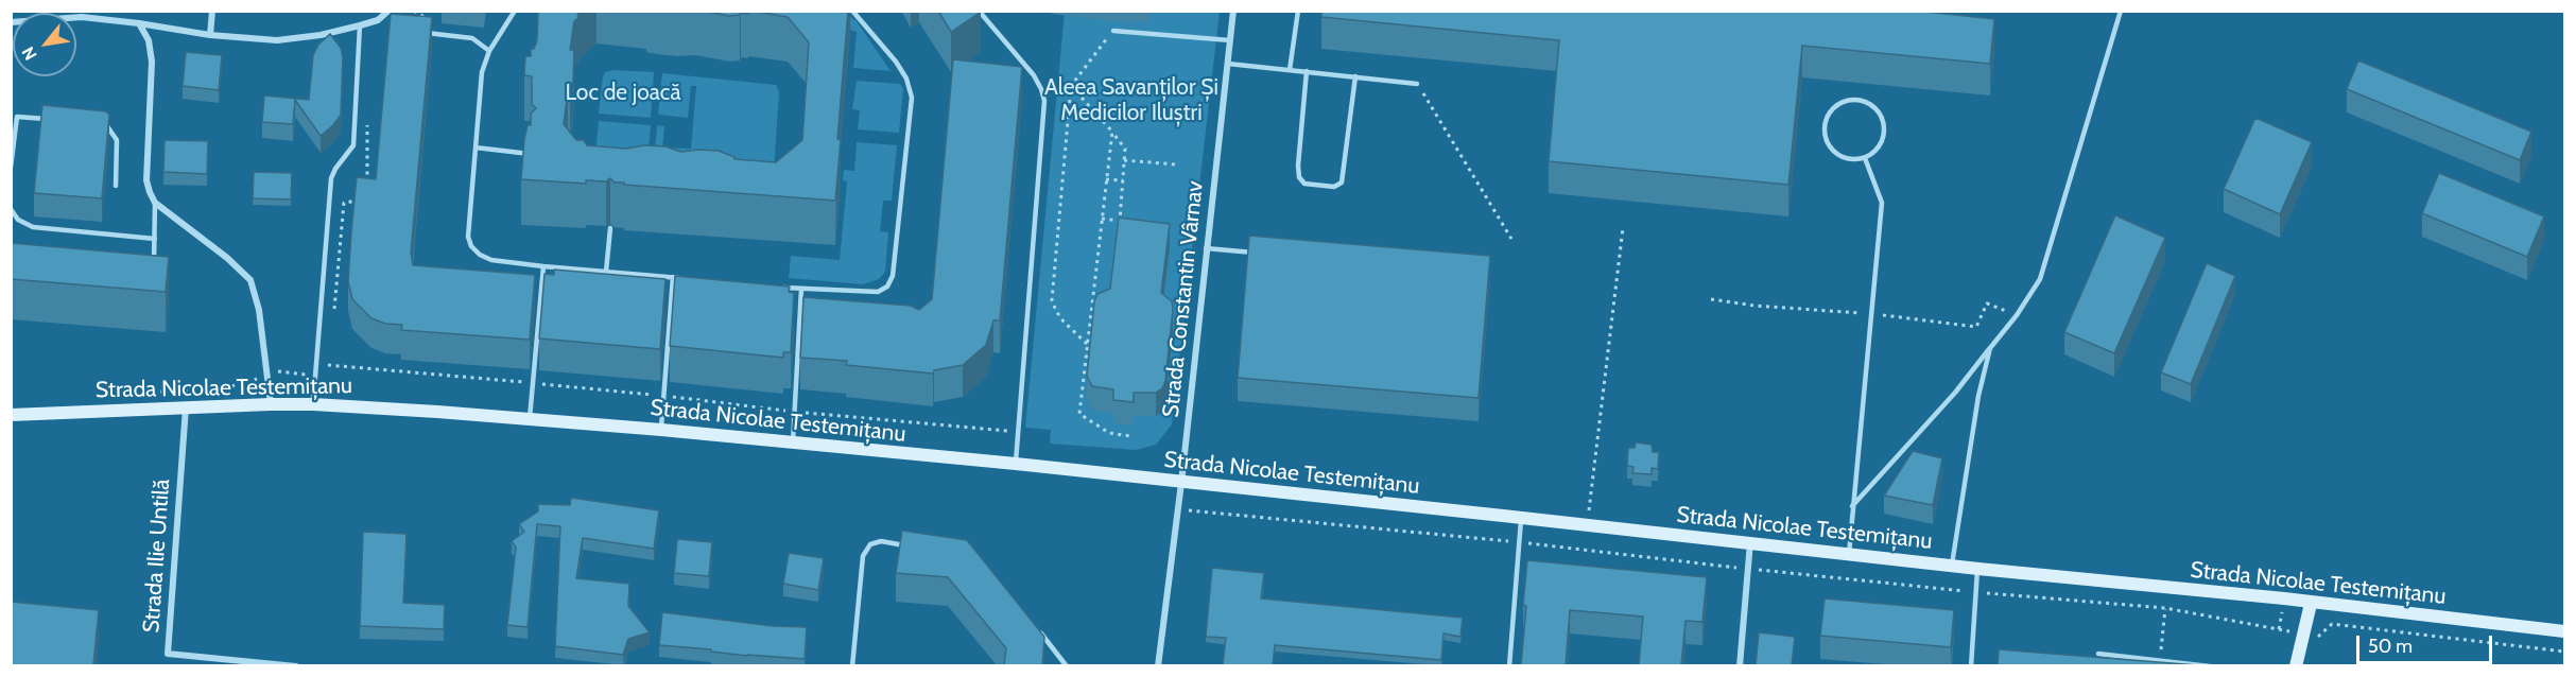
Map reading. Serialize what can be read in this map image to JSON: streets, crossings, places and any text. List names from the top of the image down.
{
  "streets": {
    "main road": ["Strada Nicolae Testemițanu"],
    "street": ["Strada Constantin Vârnav", "Strada Ilie Untilă"]
  },
  "crossings": [
    ["Strada Constantin Vârnav", "Strada Nicolae Testemițanu"],
    ["Strada Nicolae Testemițanu", "Strada Ilie Untilă"]
  ],
  "parks": ["Aleea Savanților Și Medicilor Iluștri", "Loc de joacă"],
  "scale_bar": "50 m",
  "north": "bottom left"
}
